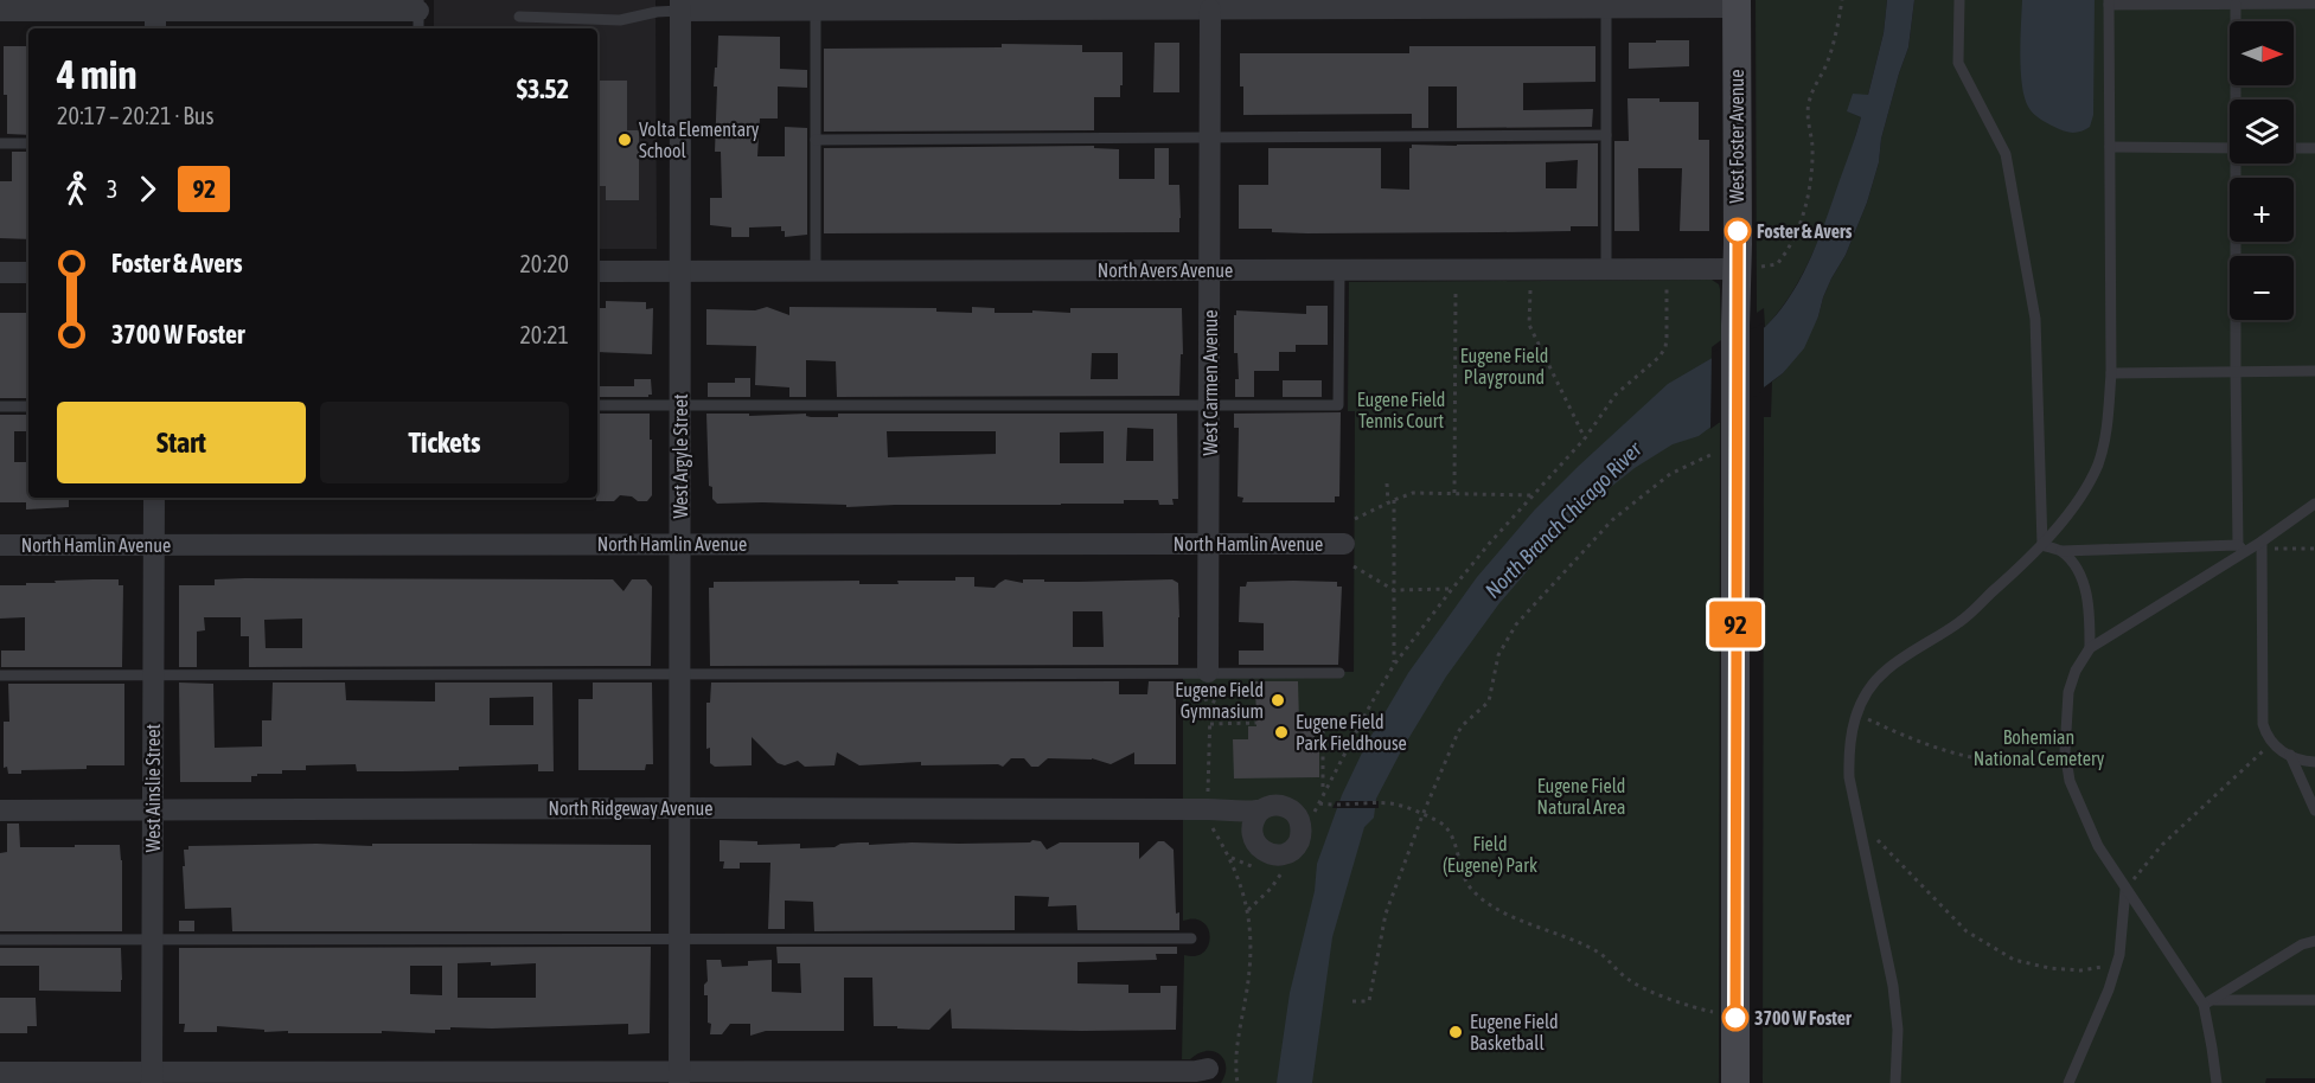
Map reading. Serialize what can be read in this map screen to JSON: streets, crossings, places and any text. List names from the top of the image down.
{
  "streets": {
    "main road": ["West Foster Avenue"],
    "street": [
      "North Avers Avenue",
      "West Carmen Avenue",
      "West Argyle Street",
      "North Hamlin Avenue",
      "West Ainslie Street",
      "North Ridgeway Avenue"
    ]
  },
  "crossings": [
    ["West Foster Avenue", "North Avers Avenue"],
    ["North Avers Avenue", "West Carmen Avenue"],
    ["North Avers Avenue", "West Argyle Street"],
    ["West Carmen Avenue", "North Hamlin Avenue"],
    ["West Argyle Street", "North Hamlin Avenue"],
    ["West Argyle Street", "North Ridgeway Avenue"],
    ["North Hamlin Avenue", "West Ainslie Street"],
    ["West Ainslie Street", "North Ridgeway Avenue"]
  ],
  "water": ["North Branch Chicago River"],
  "parks": [
    "Eugene Field Playground",
    "Eugene Field Tennis Court",
    "Bohemian National Cemetery",
    "Eugene Field Natural Area",
    "Field (Eugene) Park"
  ],
  "places": [
    "Volta Elementary School",
    "Foster & Avers",
    "Eugene Field Gymnasium",
    "Eugene Field Park Fieldhouse",
    "3700 W Foster",
    "Eugene Field Basketball"
  ],
  "lines": ["bus line 92"],
  "north": "right",
  "page": {
    "on_map": "92",
    "map_buttons": ["+", "−"],
    "heading": ["4 min", "20:17 – 20:21 · Bus", "$3.52"],
    "legs": ["3", "92"],
    "list": [
      {
        "name": "Foster & Avers",
        "value": "20:20"
      },
      {
        "name": "3700 W Foster",
        "value": "20:21"
      }
    ],
    "buttons": ["Start", "Tickets"]
  }
}
